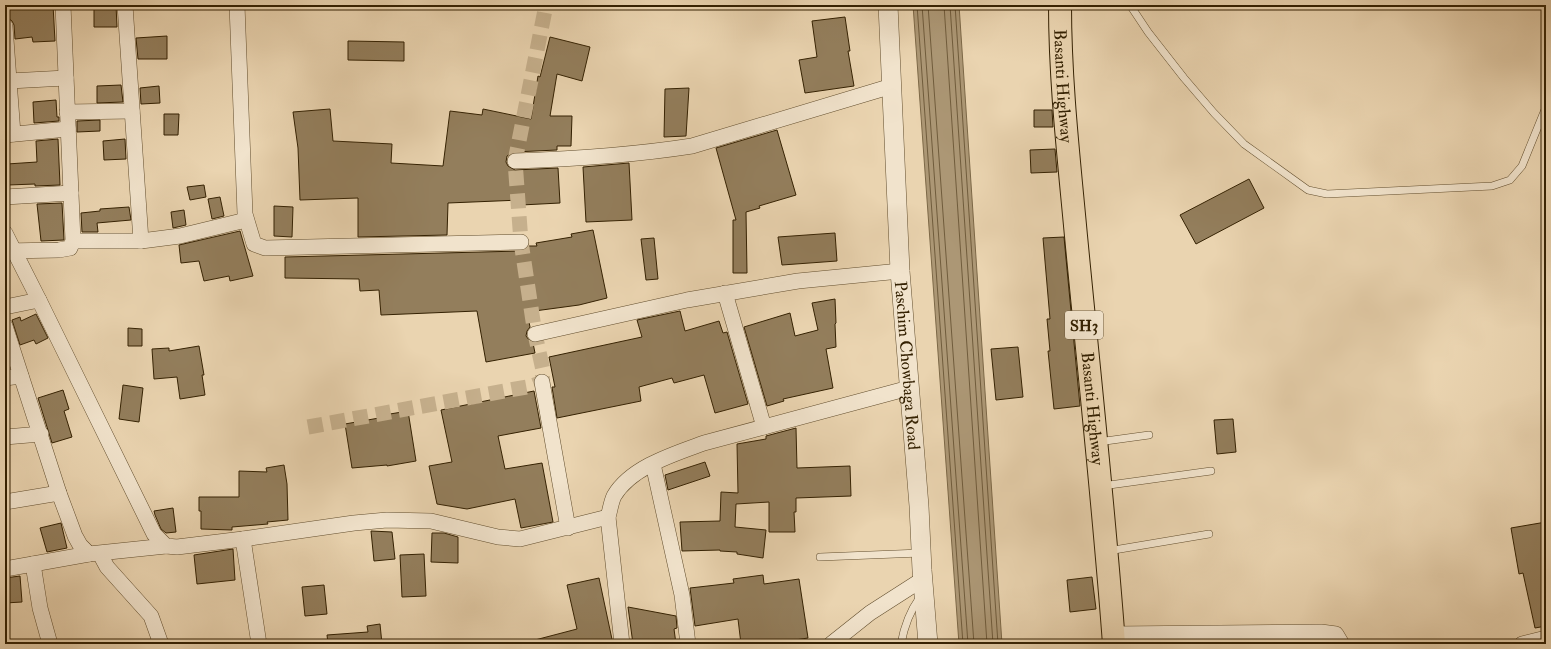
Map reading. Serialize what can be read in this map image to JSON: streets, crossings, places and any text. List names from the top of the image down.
{
  "streets": {
    "main road": ["Basanti Highway", "SH3"],
    "street": ["Paschim Chowbaga Road"]
  }
}
